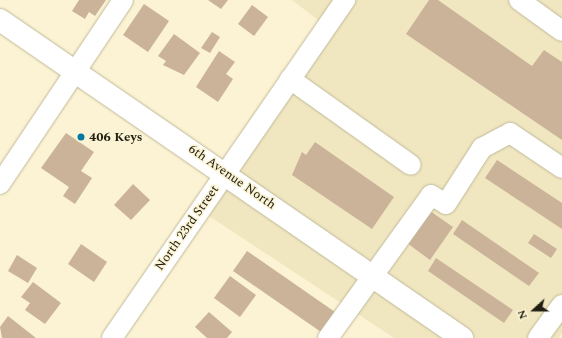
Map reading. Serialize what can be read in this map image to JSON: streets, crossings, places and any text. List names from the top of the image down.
{
  "streets": {
    "main road": ["6th Avenue North"],
    "street": ["North 23rd Street"]
  },
  "crossings": [
    ["6th Avenue North", "North 23rd Street"]
  ],
  "places": ["406 Keys"],
  "north": "left"
}
